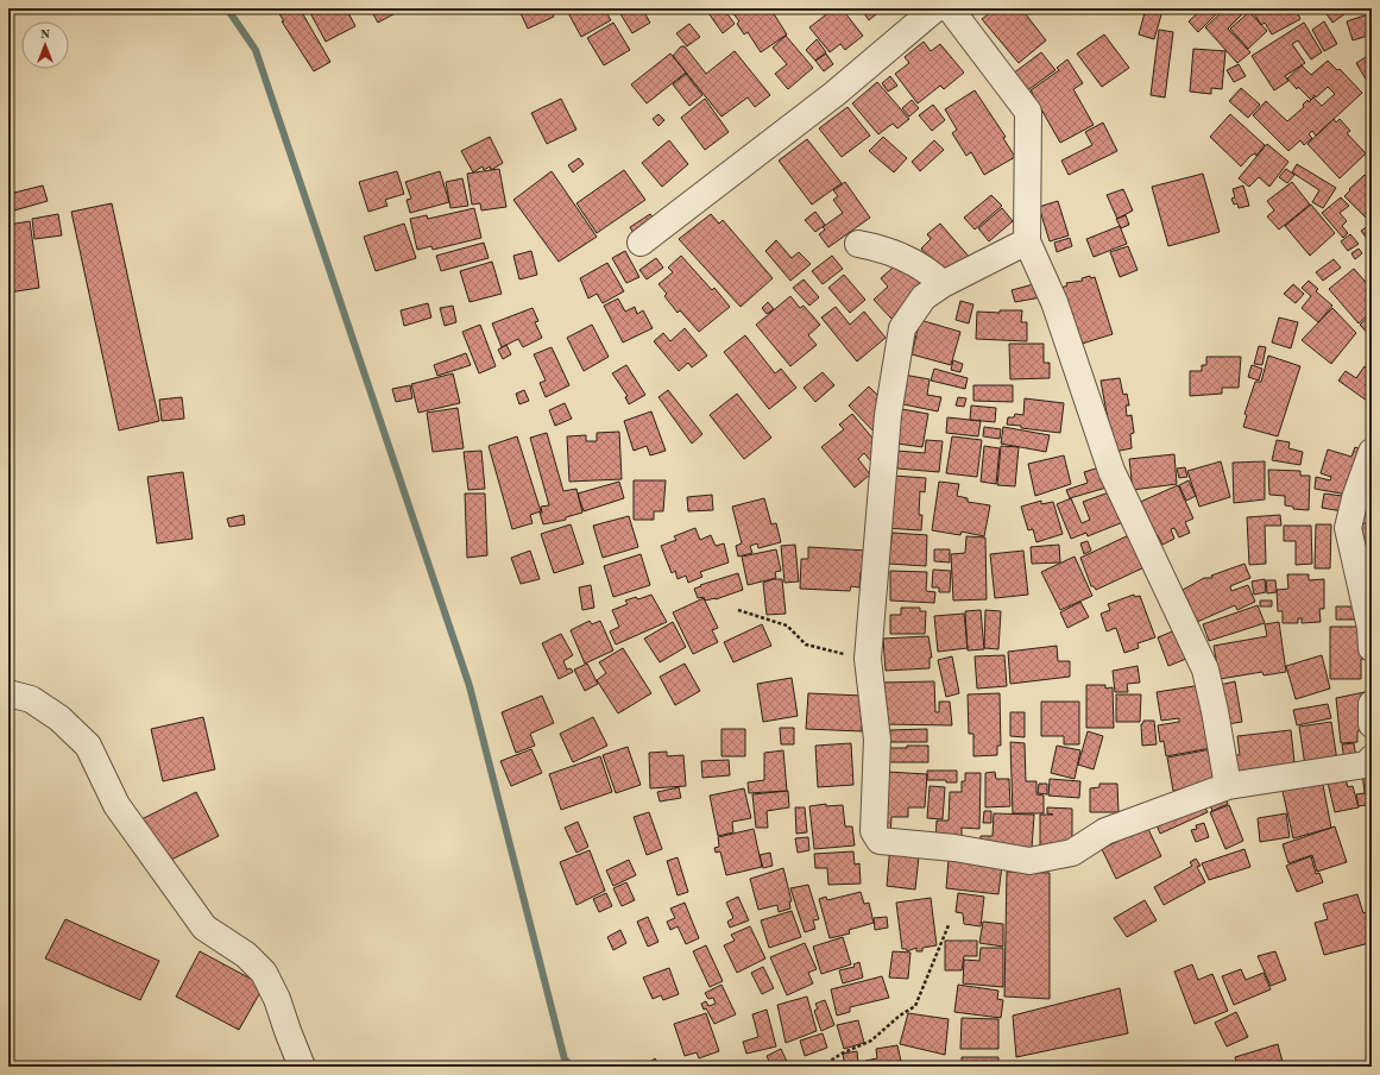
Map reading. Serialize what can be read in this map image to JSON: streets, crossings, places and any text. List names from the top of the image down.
{
  "north": "top"
}
